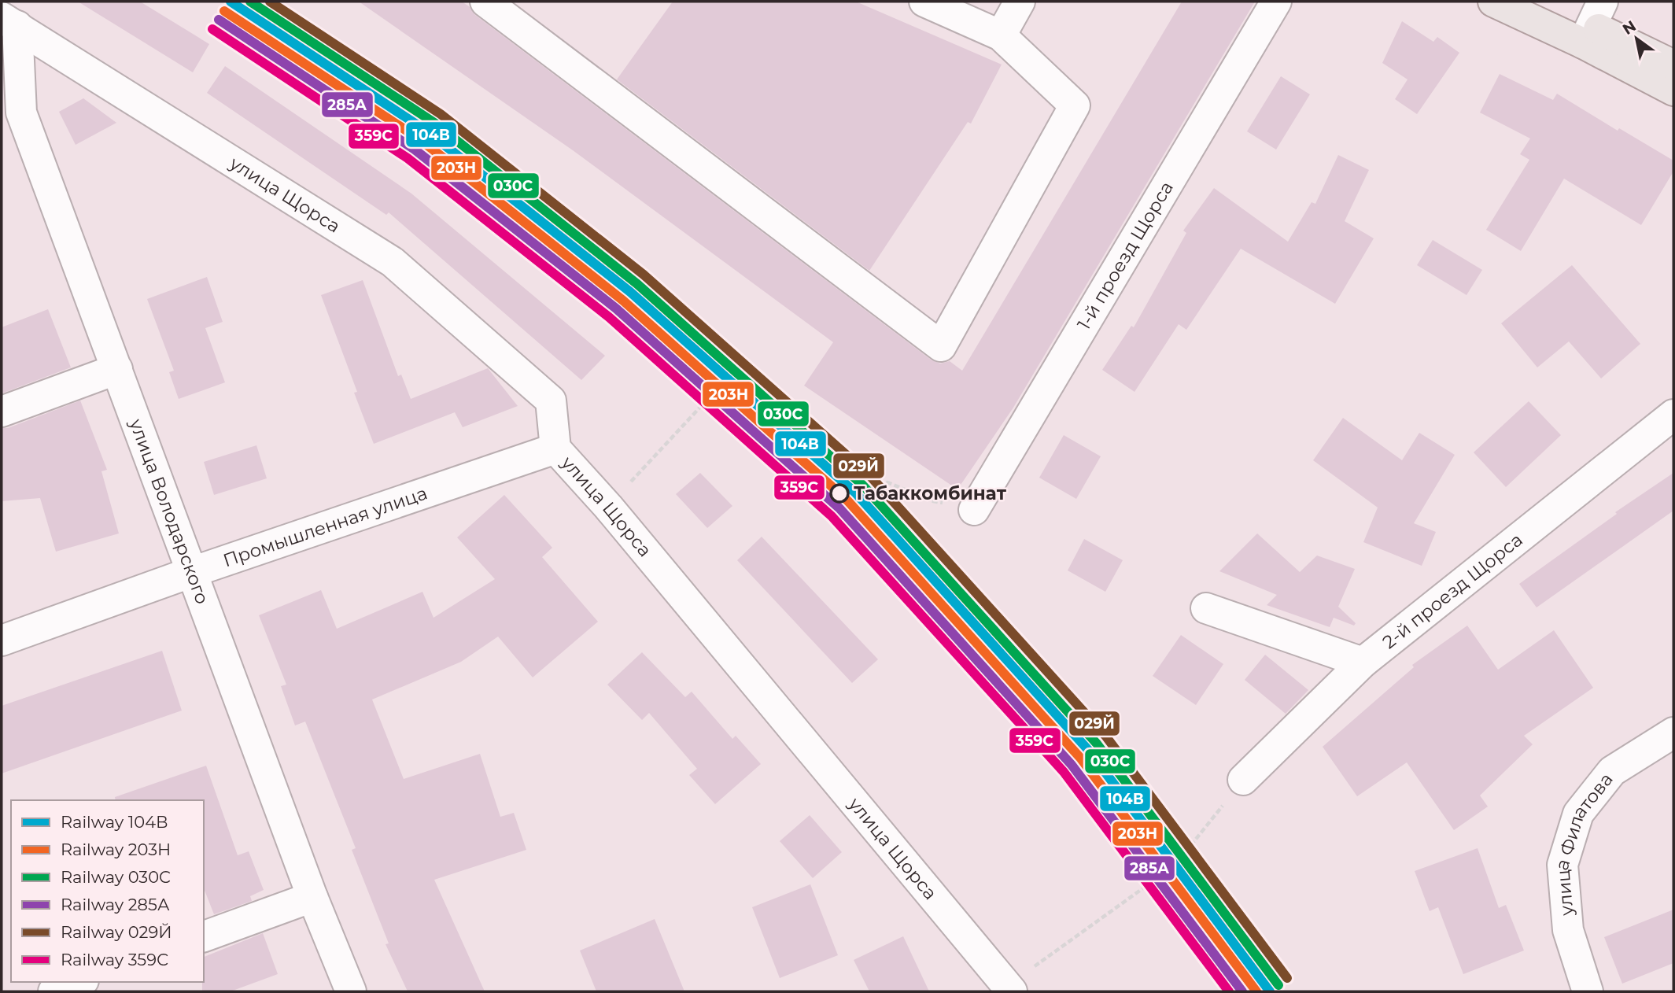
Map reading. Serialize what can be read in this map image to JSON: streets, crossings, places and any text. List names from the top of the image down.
{
  "streets": {
    "street": [
      "улица Щорса",
      "1-й проезд Щорса",
      "улица Володарского",
      "Промышленная улица",
      "2-й проезд Щорса",
      "улица Филатова"
    ]
  },
  "crossings": [
    ["улица Щорса", "улица Володарского"],
    ["улица Щорса", "Промышленная улица"],
    ["улица Володарского", "Промышленная улица"]
  ],
  "places": ["Табаккомбинат"],
  "lines": [
    "rail line 104В",
    "rail line 030C",
    "rail line 029Й",
    "rail line 203Н",
    "rail line 285А",
    "rail line 359С"
  ],
  "legend": [
    "Railway 104В",
    "Railway 203Н",
    "Railway 030C",
    "Railway 285А",
    "Railway 029Й",
    "Railway 359С"
  ],
  "north": "top left"
}
